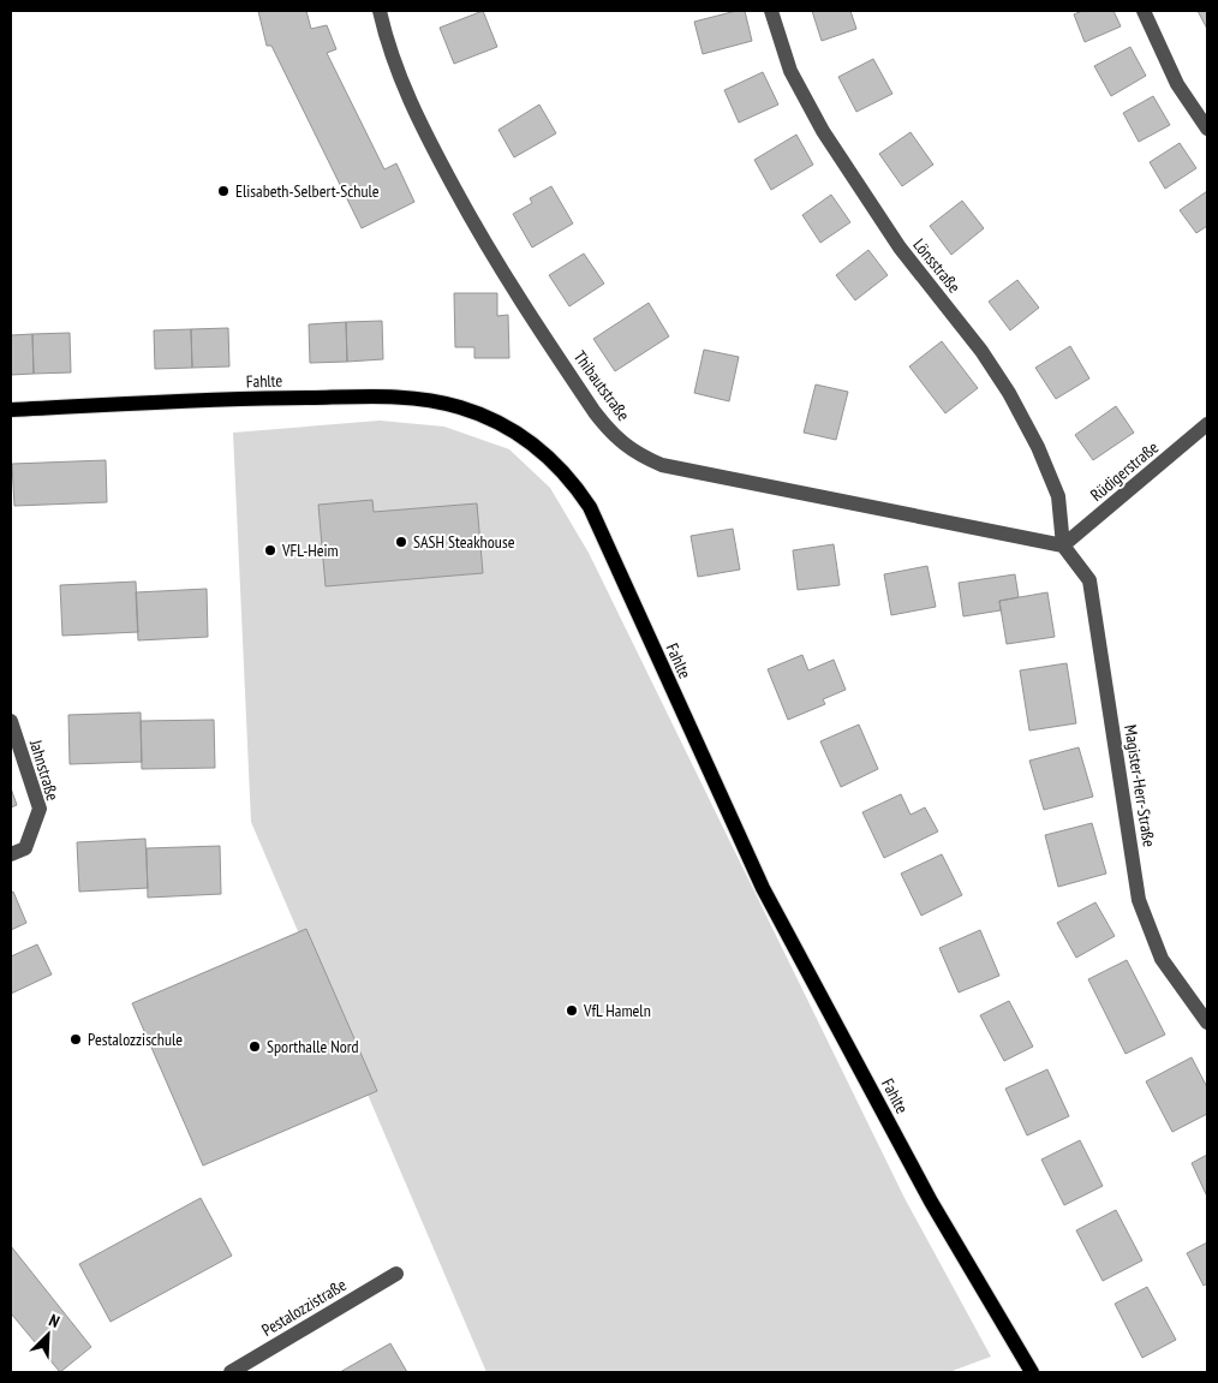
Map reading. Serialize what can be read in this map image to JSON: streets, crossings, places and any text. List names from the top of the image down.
{
  "streets": {
    "main road": ["Fahlte"],
    "street": [
      "Lönsstraße",
      "Thibautstraße",
      "Rüdigerstraße",
      "Jahnstraße",
      "Magister-Herr-Straße",
      "Pestalozzistraße"
    ]
  },
  "crossings": [
    ["Lönsstraße", "Thibautstraße"],
    ["Lönsstraße", "Rüdigerstraße"],
    ["Lönsstraße", "Magister-Herr-Straße"],
    ["Thibautstraße", "Rüdigerstraße"],
    ["Thibautstraße", "Magister-Herr-Straße"],
    ["Rüdigerstraße", "Magister-Herr-Straße"]
  ],
  "places": [
    "Elisabeth-Selbert-Schule",
    "SASH Steakhouse",
    "VFL-Heim",
    "VfL Hameln",
    "Pestalozzischule",
    "Sporthalle Nord"
  ],
  "north": "top right"
}
